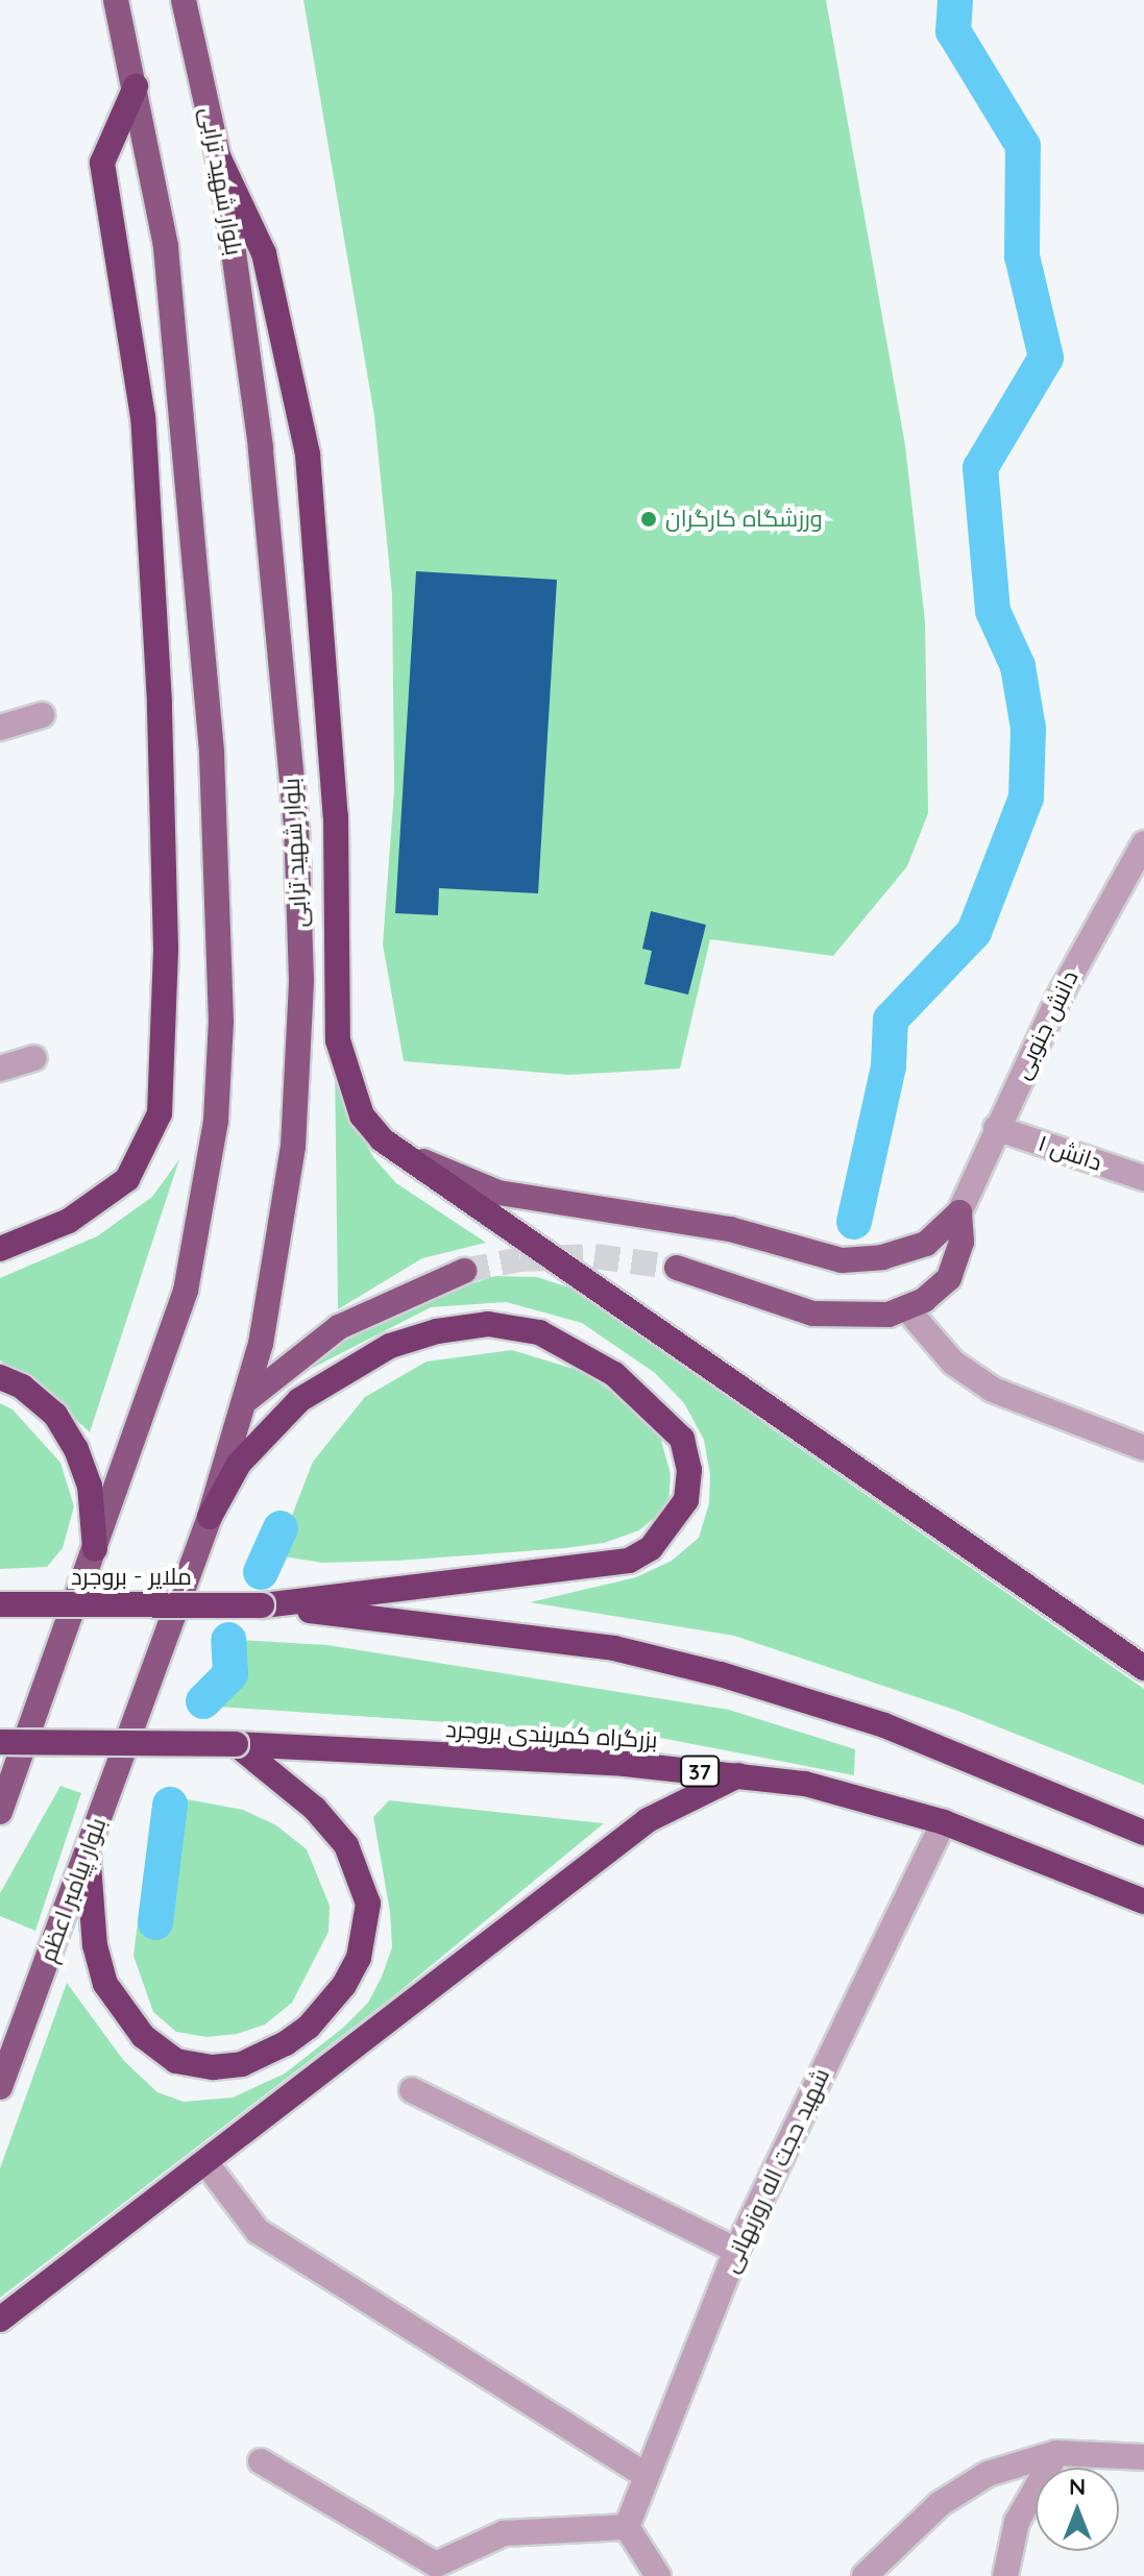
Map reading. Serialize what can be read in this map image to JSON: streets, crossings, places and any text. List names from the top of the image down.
{
  "streets": {
    "highway": ["ملایر - بروجرد", "بزرگراه کمربندی بروجرد", "37"],
    "main road": ["بلوار شهید ترابی", "بلوار پیامبر اعظم"],
    "street": ["دانش جنوبی", "دانش ۱", "شهید حجت اله روزبهانی"]
  },
  "crossings": [
    ["بلوار شهید ترابی", "بلوار پیامبر اعظم"],
    ["دانش جنوبی", "دانش ۱"],
    ["بزرگراه کمربندی بروجرد", "37"],
    ["بزرگراه کمربندی بروجرد", "شهید حجت اله روزبهانی"]
  ],
  "places": ["ورزشگاه کارگران"],
  "north": "top"
}
